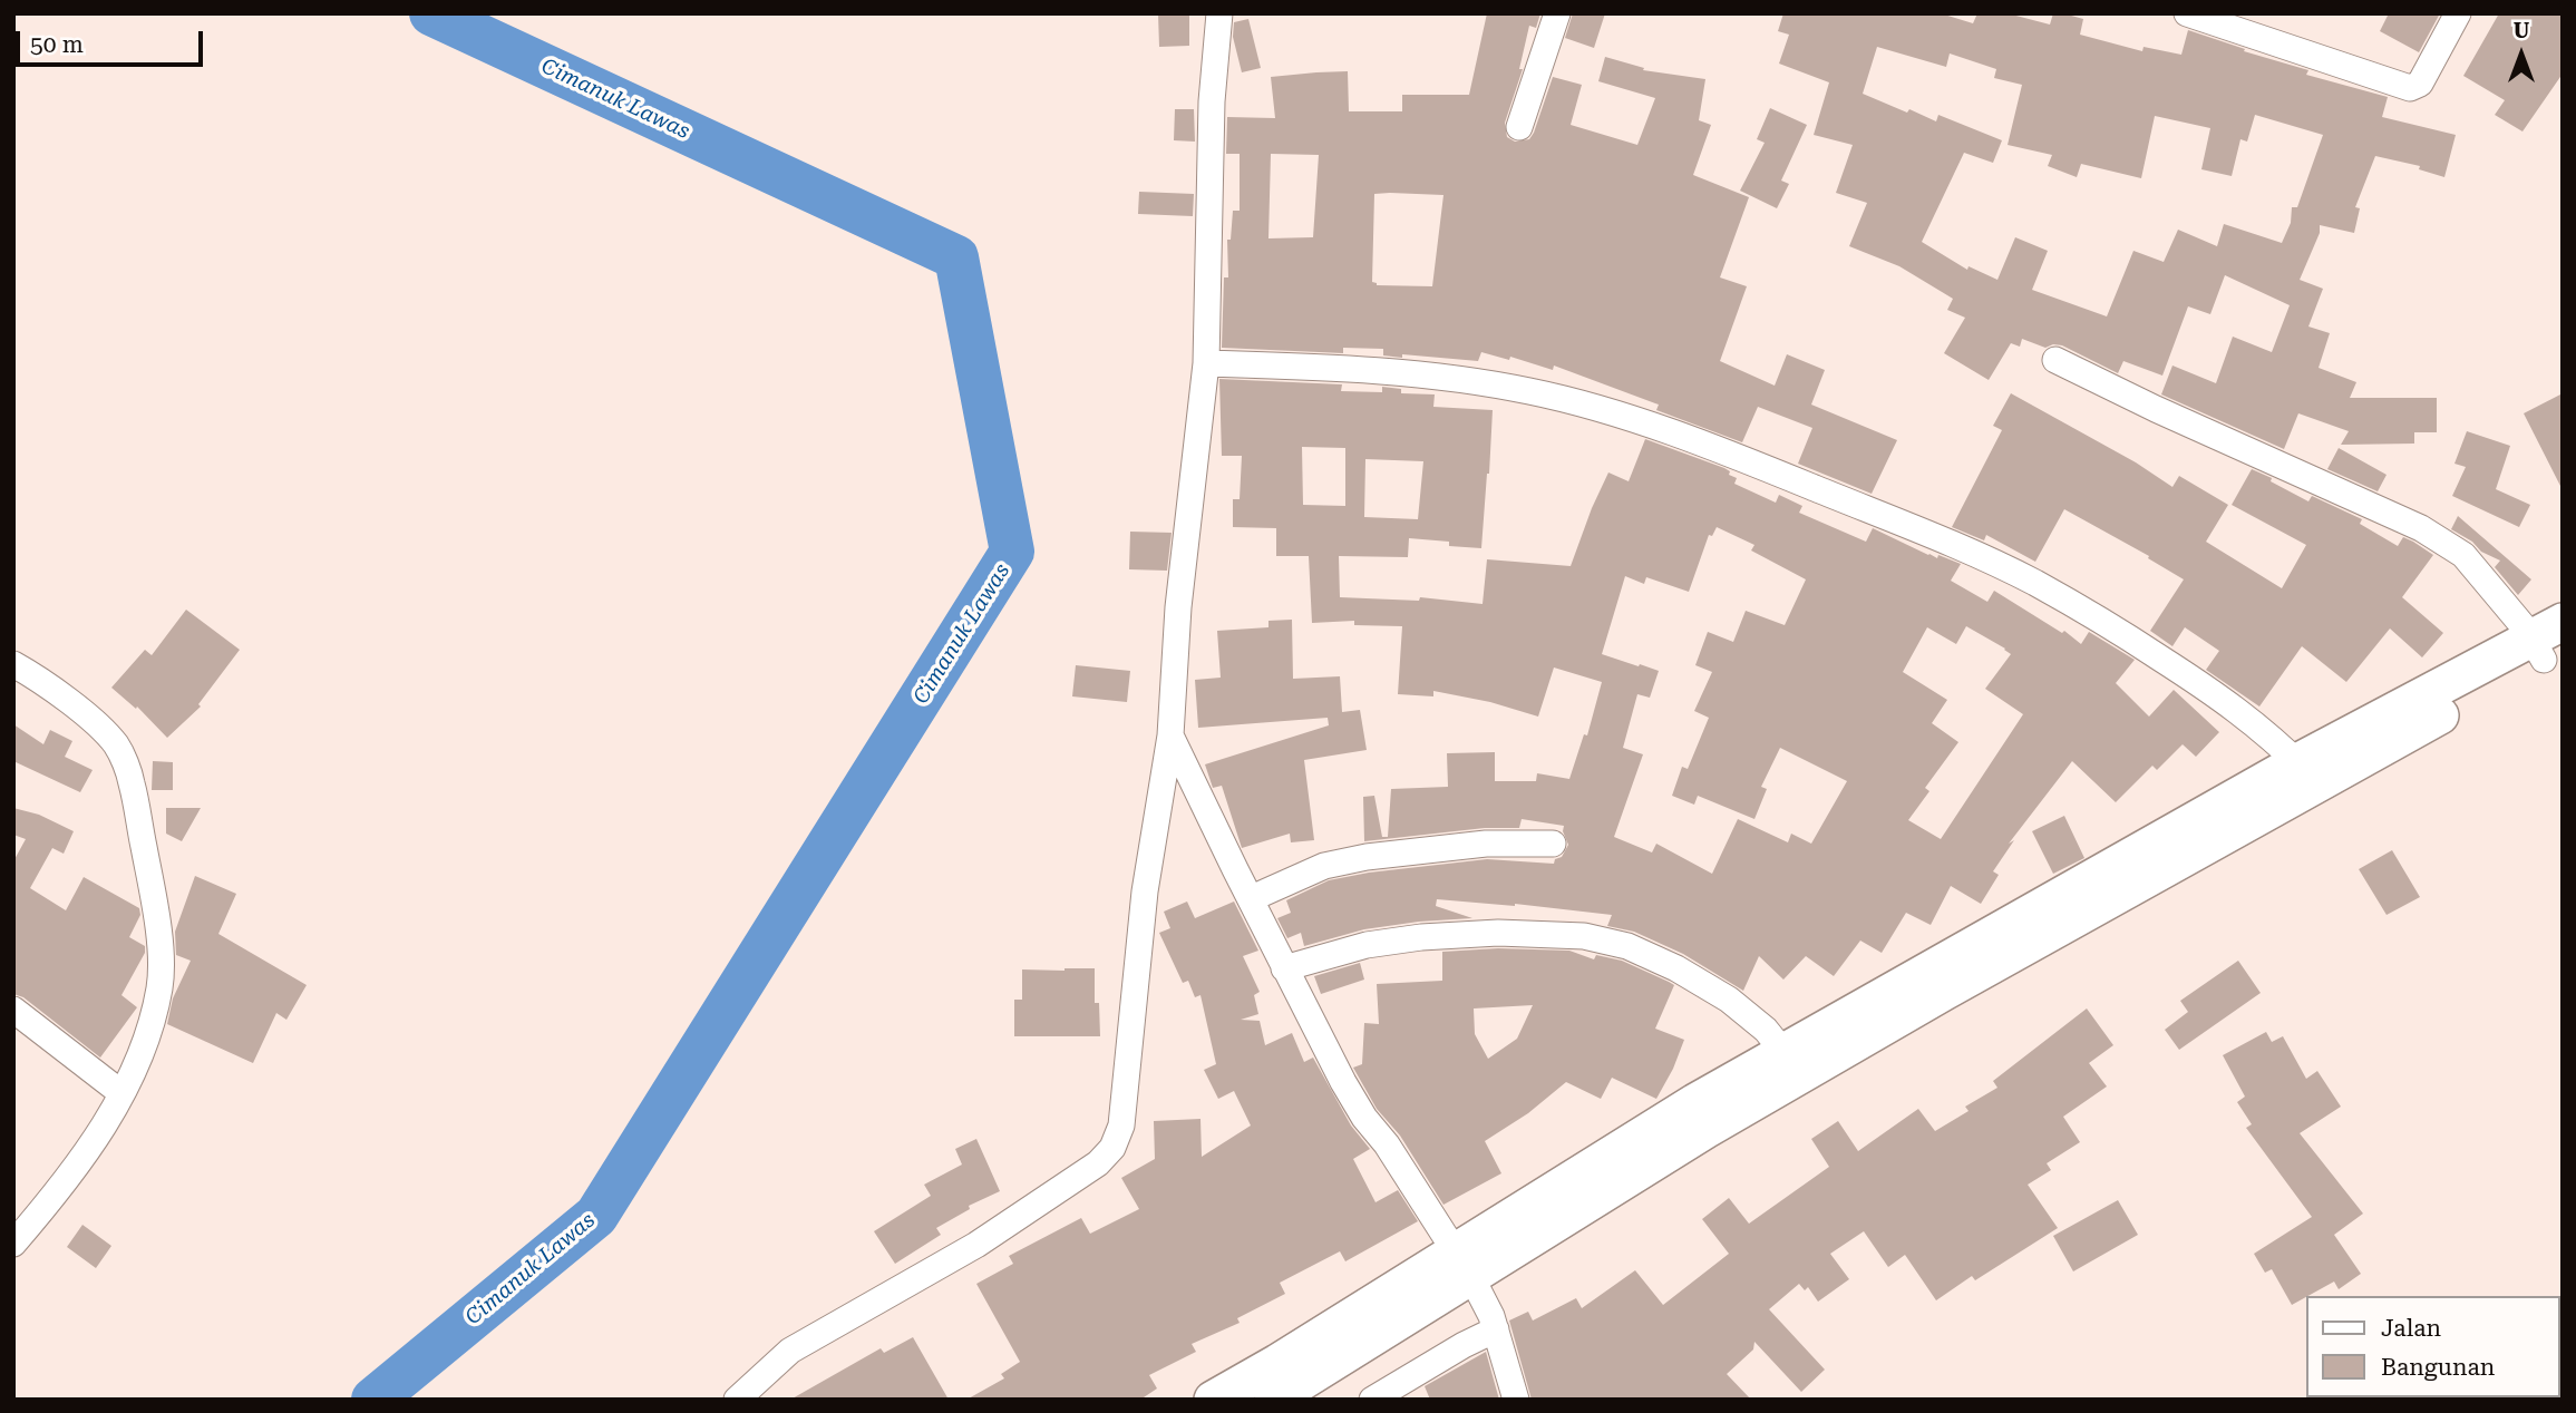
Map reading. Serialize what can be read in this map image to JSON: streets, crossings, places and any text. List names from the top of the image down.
{
  "water": ["Cimanuk Lawas"],
  "legend": ["Jalan", "Bangunan"],
  "scale_bar": "50 m",
  "north": "top"
}
